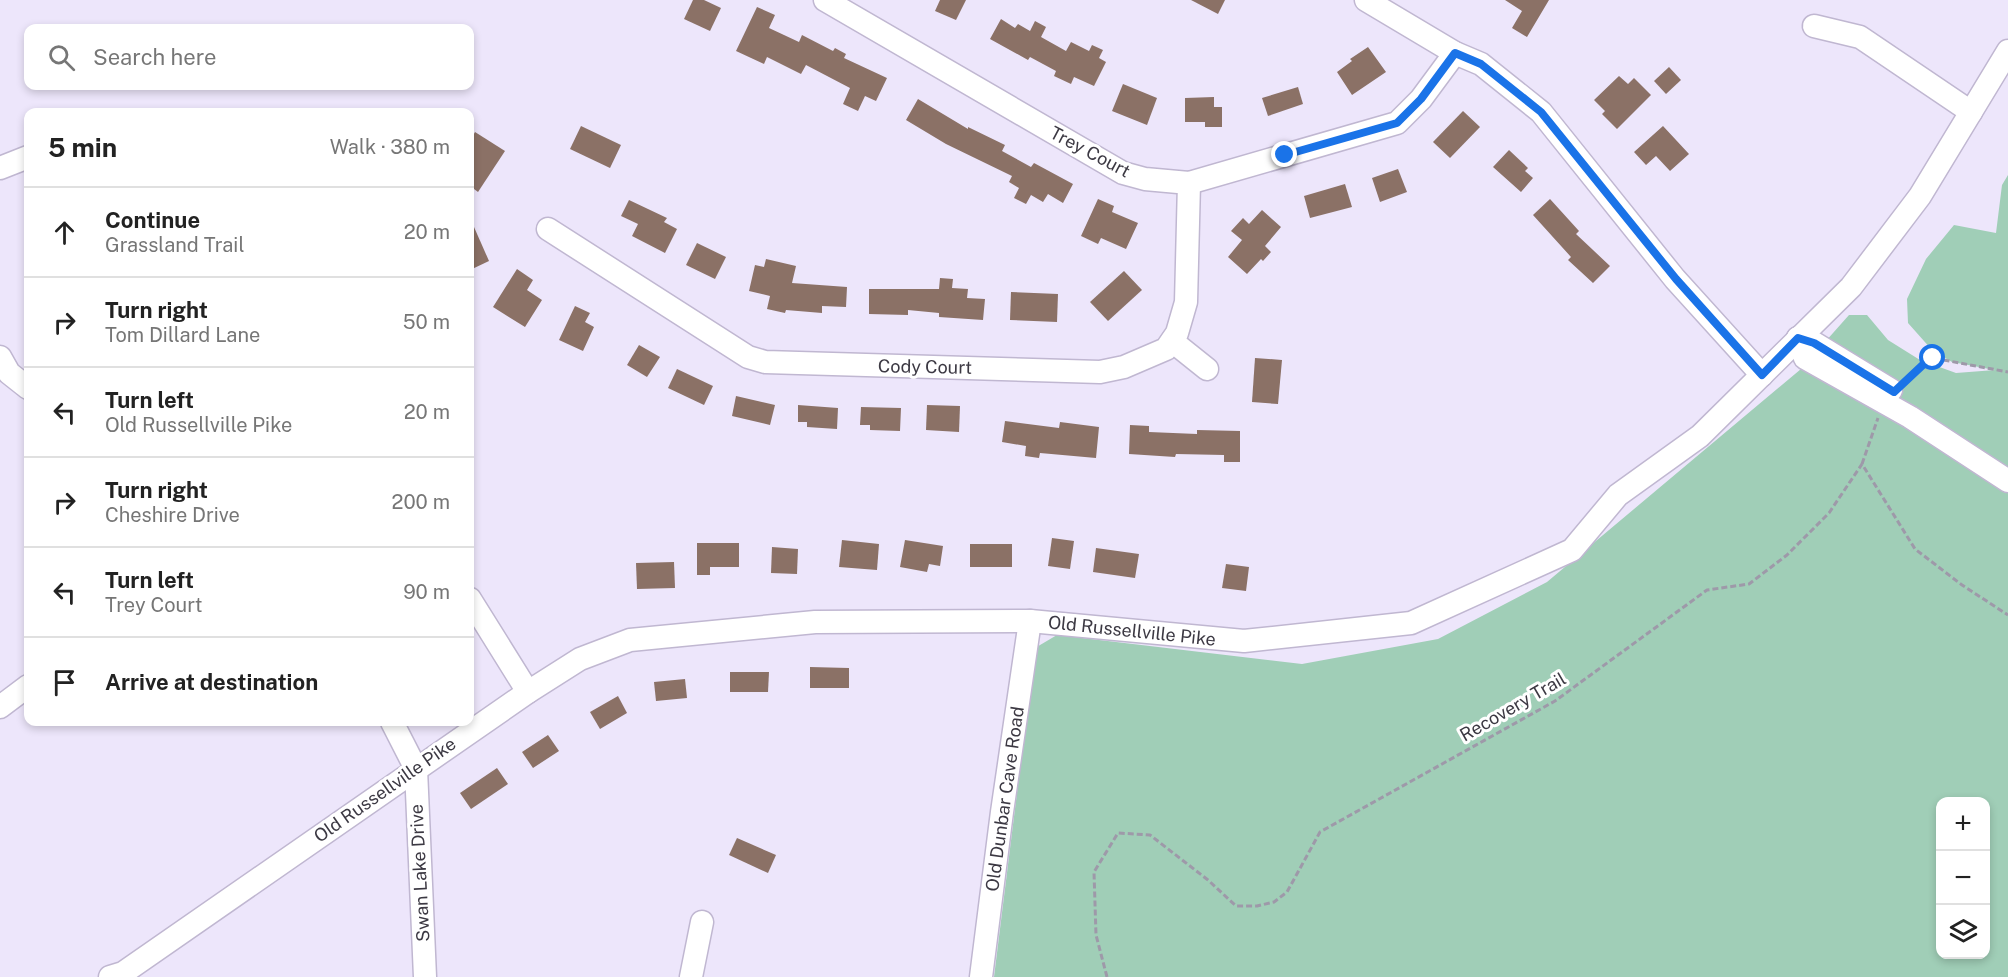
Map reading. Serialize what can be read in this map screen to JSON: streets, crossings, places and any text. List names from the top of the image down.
{
  "streets": {
    "street": [
      "Trey Court",
      "Cody Court",
      "Old Russellville Pike",
      "Old Dunbar Cave Road",
      "Swan Lake Drive"
    ],
    "path": ["Recovery Trail"]
  },
  "crossings": [
    ["Old Russellville Pike", "Old Dunbar Cave Road"],
    ["Old Russellville Pike", "Swan Lake Drive"]
  ],
  "page": {
    "search": "Search here",
    "heading": ["5 min", "Walk · 380 m"],
    "list": [
      ["Continue", "Grassland Trail", "20 m"],
      ["Turn right", "Tom Dillard Lane", "50 m"],
      ["Turn left", "Old Russellville Pike", "20 m"],
      ["Turn right", "Cheshire Drive", "200 m"],
      ["Turn left", "Trey Court", "90 m"],
      "Arrive at destination"
    ],
    "map_buttons": ["+", "−"]
  }
}
